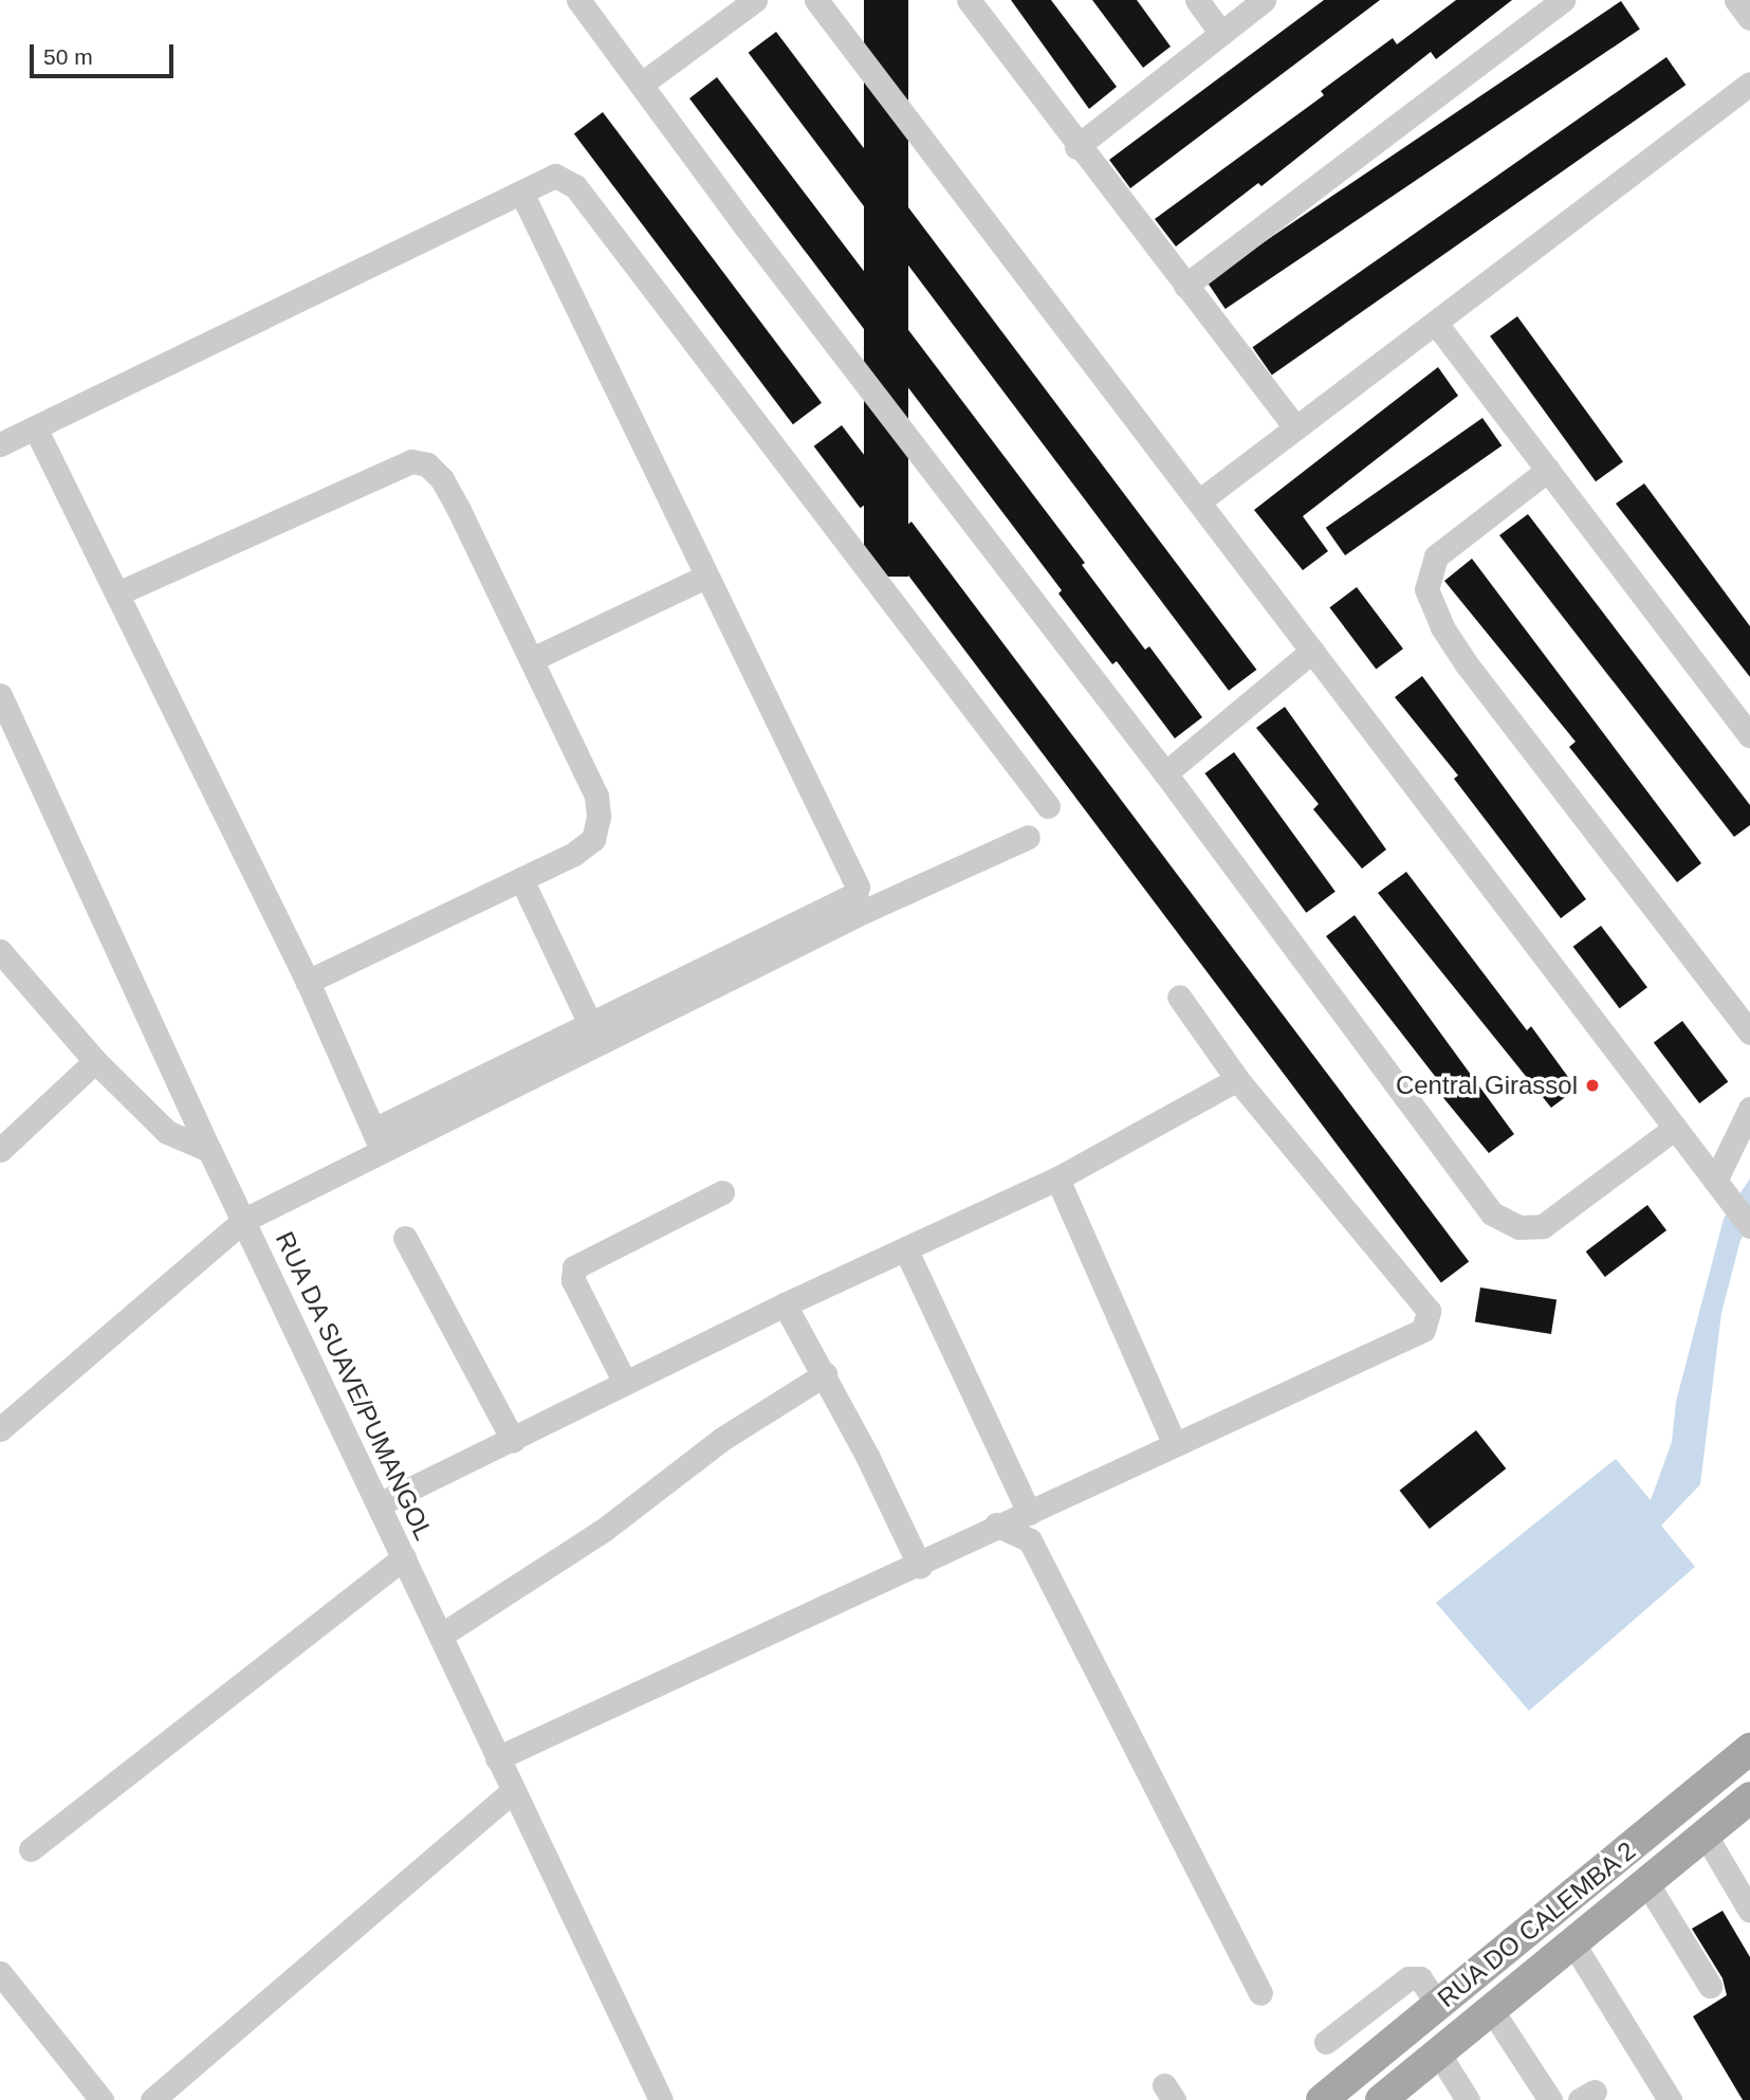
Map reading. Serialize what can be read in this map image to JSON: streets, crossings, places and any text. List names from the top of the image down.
{
  "streets": {
    "main road": ["RUA DO CALEMBA 2"],
    "street": ["RUA DA SUAVE/PUMANGOL"]
  },
  "places": ["Central Girassol"],
  "scale_bar": "50 m"
}
